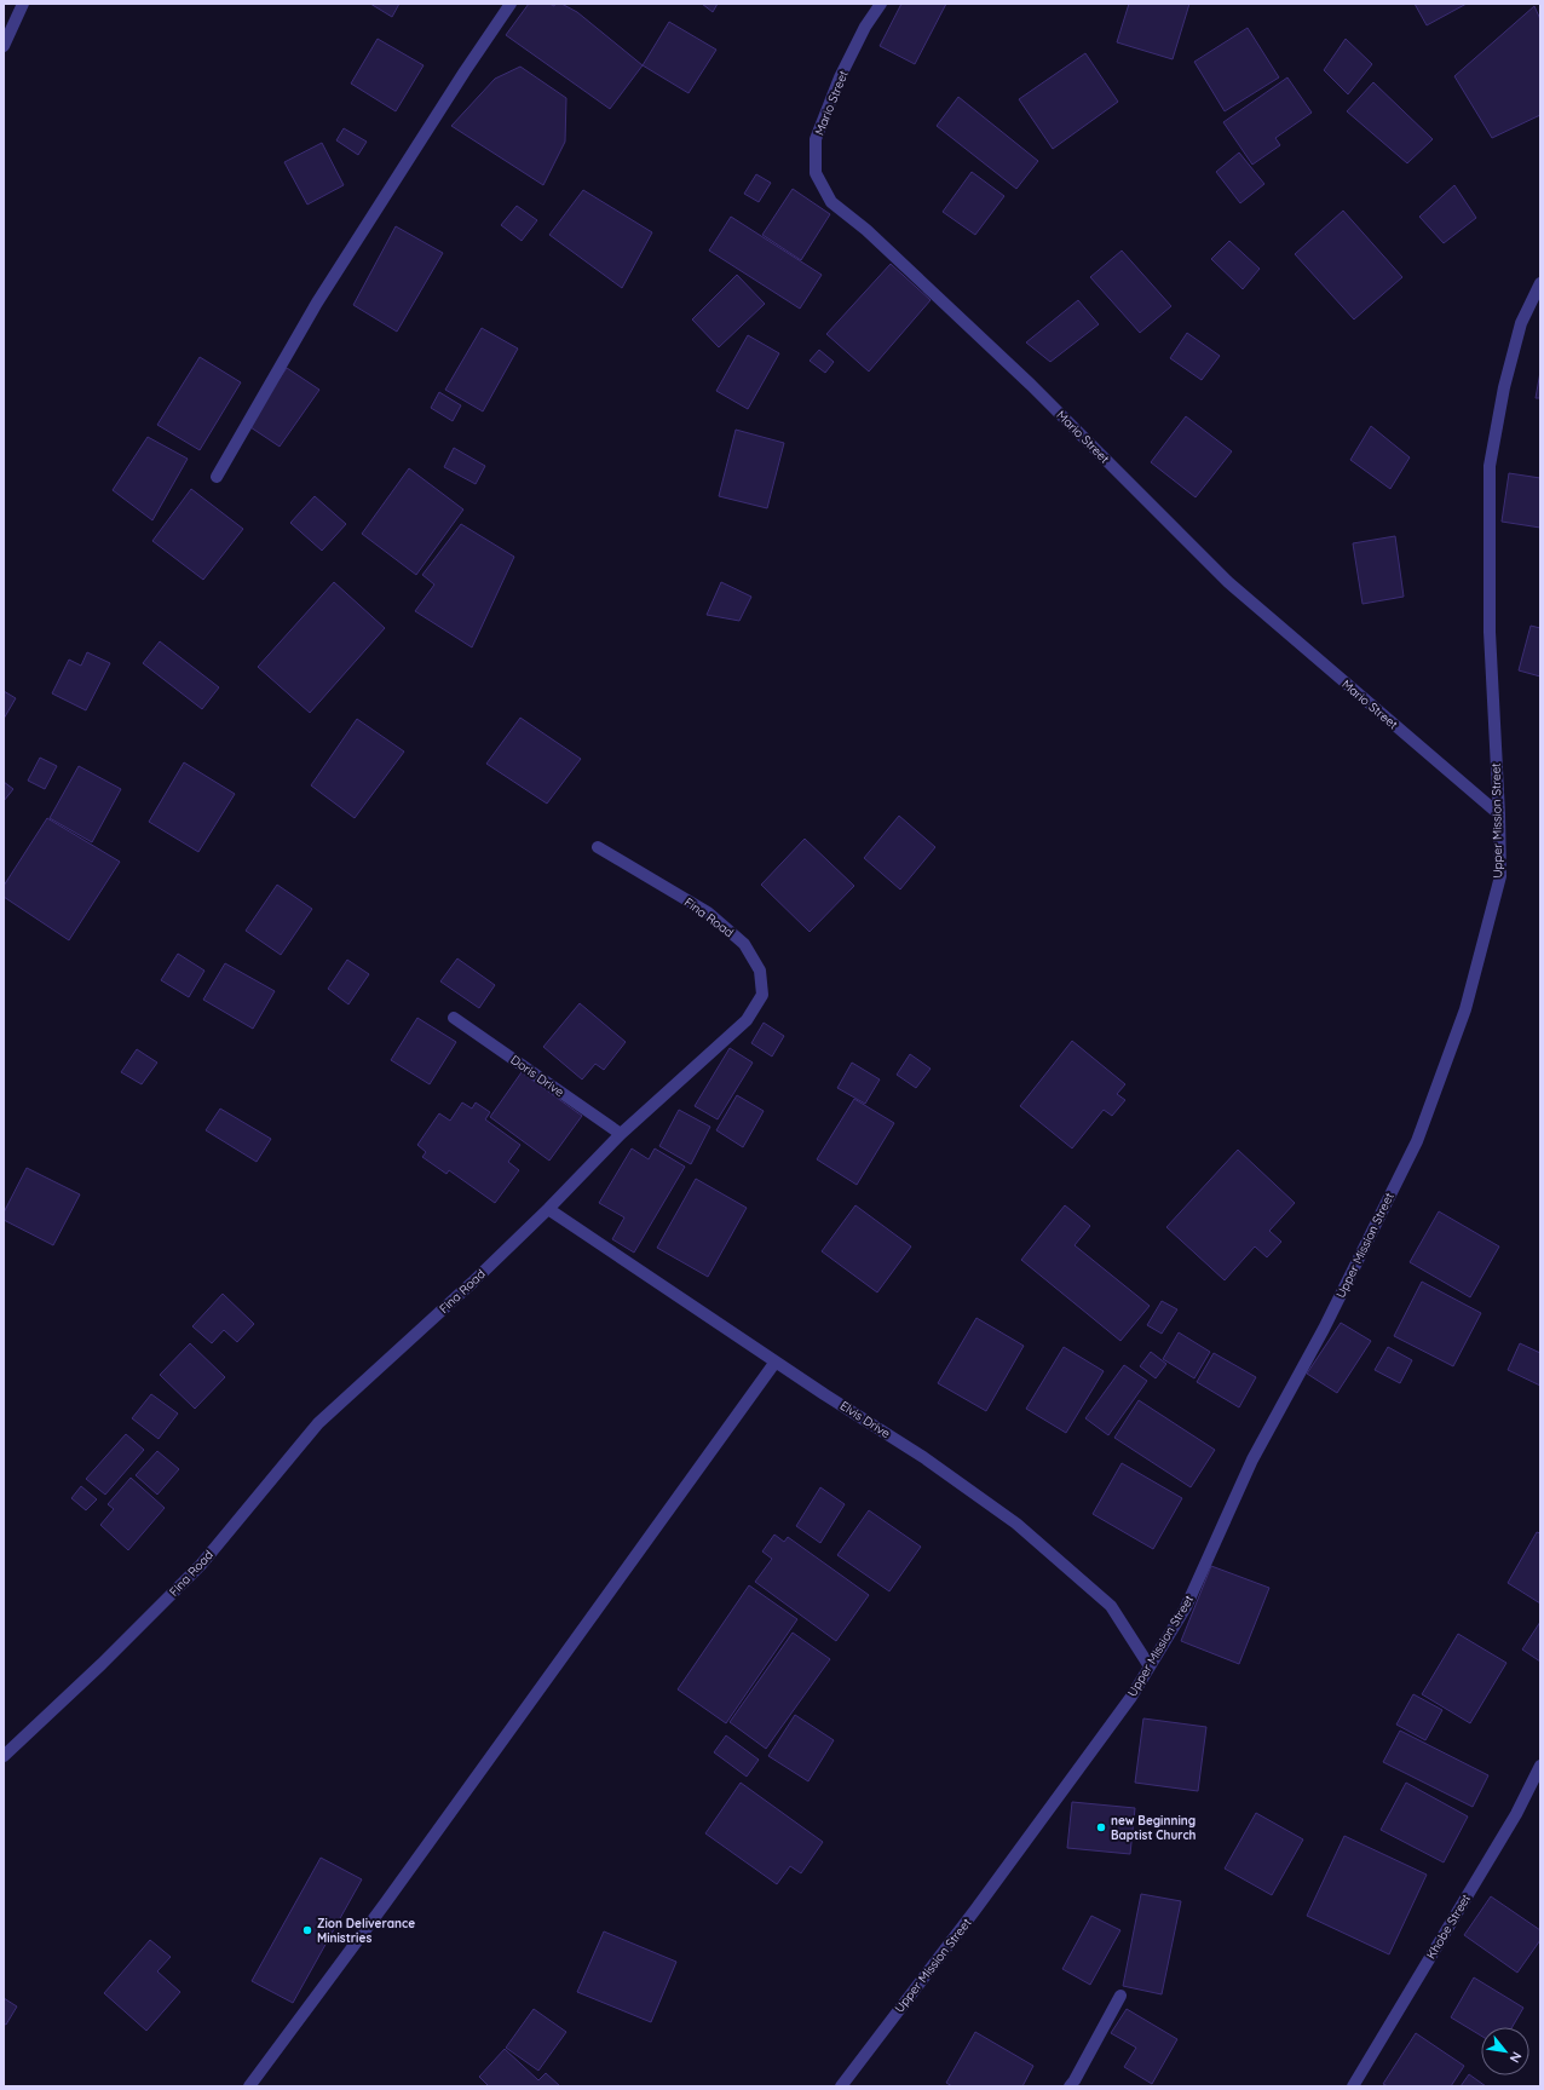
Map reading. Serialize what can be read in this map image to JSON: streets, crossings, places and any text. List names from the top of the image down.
{
  "streets": {
    "street": [
      "Mario Street",
      "Upper Mission Street",
      "Fina Road",
      "Doris Drive",
      "Elvis Drive",
      "Khobe Street"
    ]
  },
  "crossings": [
    ["Mario Street", "Upper Mission Street"],
    ["Upper Mission Street", "Elvis Drive"],
    ["Fina Road", "Doris Drive"],
    ["Fina Road", "Elvis Drive"]
  ],
  "places": ["new Beginning Baptist Church", "Zion Deliverance Ministries"],
  "north": "bottom right"
}
